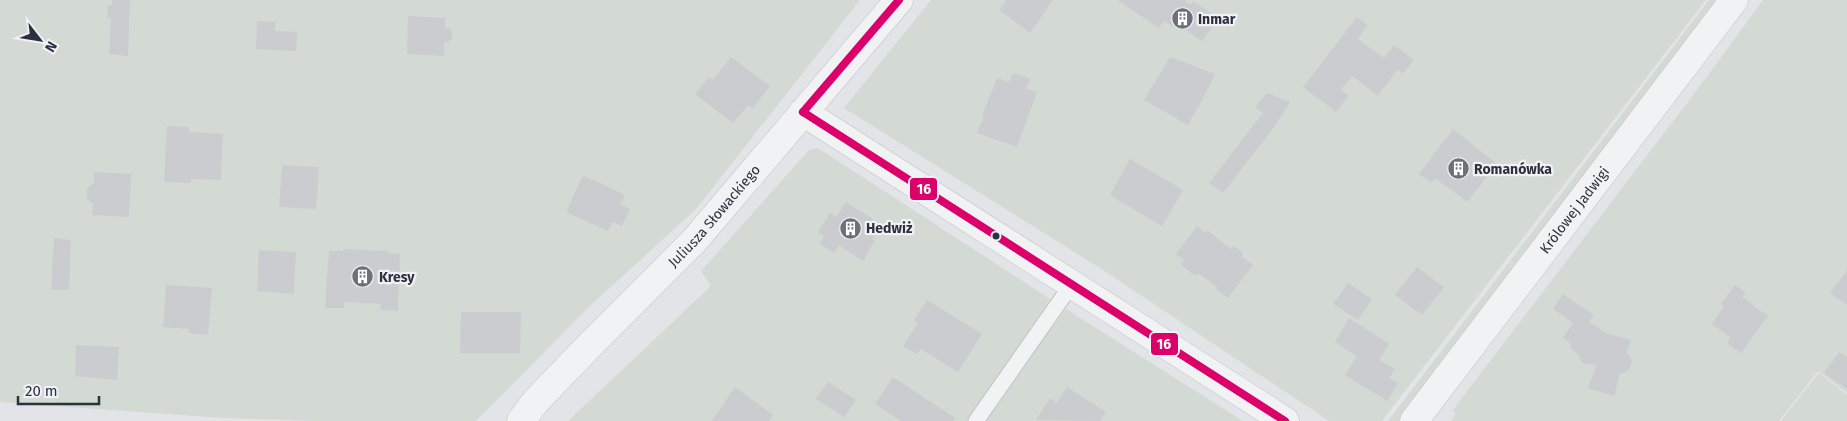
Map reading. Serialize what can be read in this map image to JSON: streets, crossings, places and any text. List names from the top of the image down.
{
  "streets": {
    "street": ["Królowej Jadwigi", "Juliusza Słowackiego"]
  },
  "places": {
    "building": [
      "Inmar",
      "Romanówka",
      "Hedwiż",
      "Kresy"
    ]
  },
  "lines": ["transit line 16"],
  "scale_bar": "20 m",
  "north": "bottom right"
}
